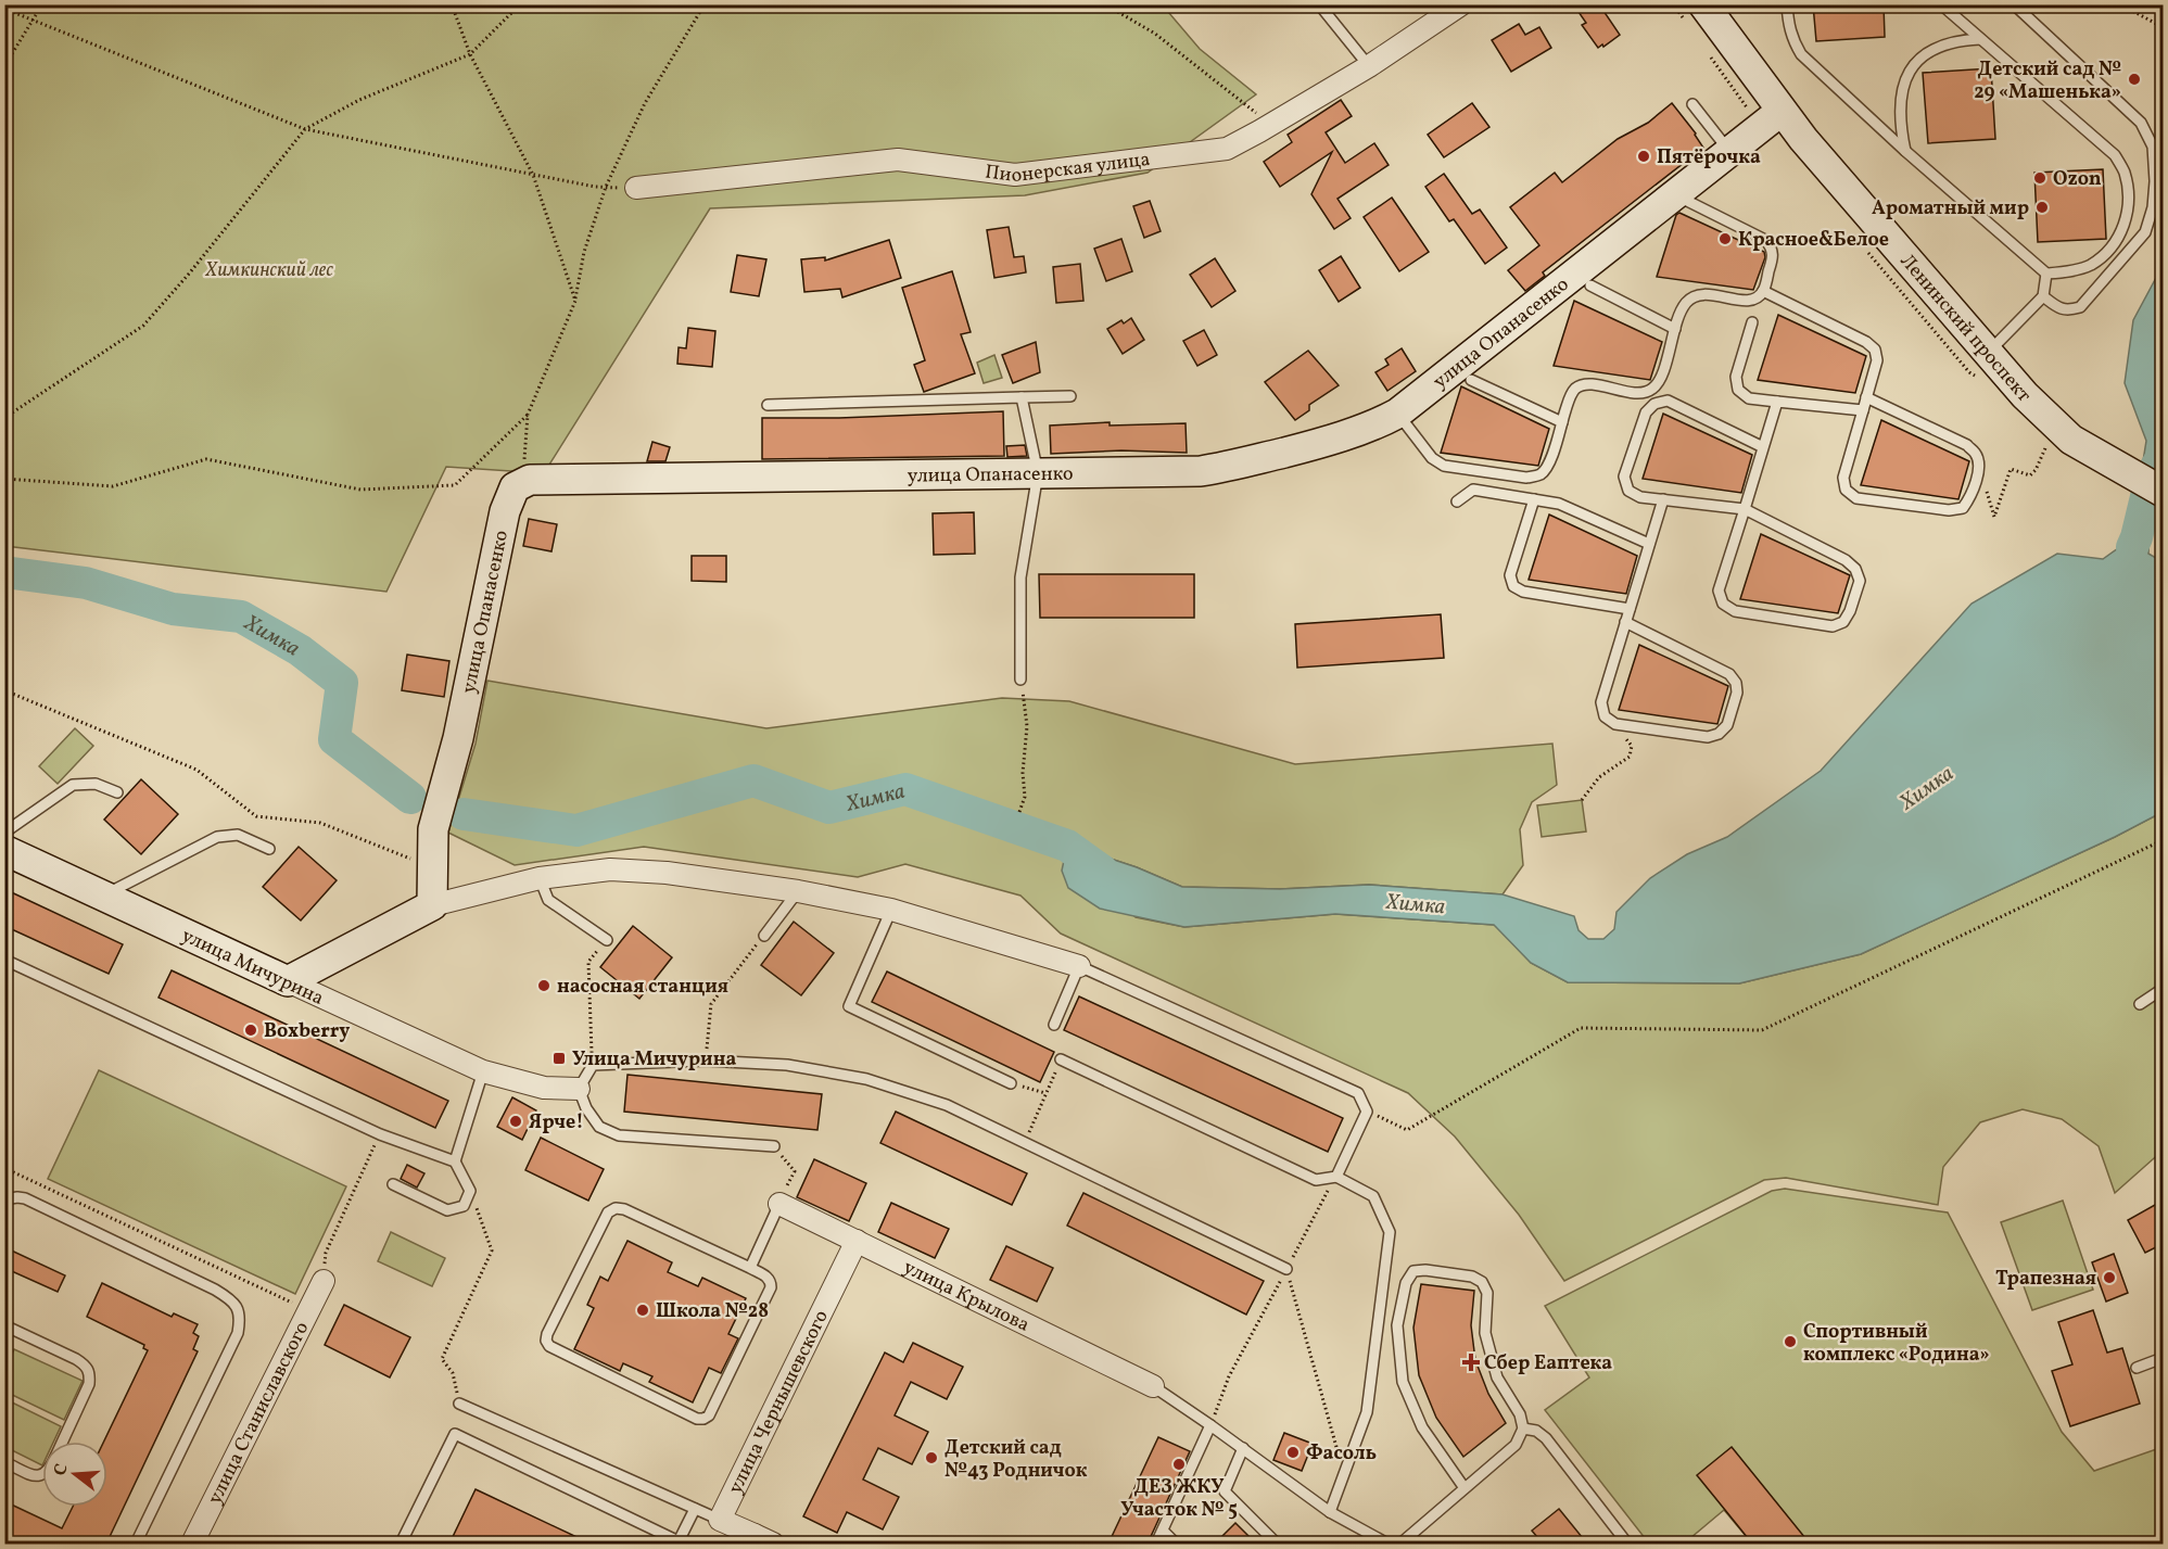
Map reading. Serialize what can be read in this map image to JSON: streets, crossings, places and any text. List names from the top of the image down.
{
  "streets": {
    "street": [
      "Пионерская улица",
      "Ленинский проспект",
      "улица Опанасенко",
      "улица Мичурина",
      "улица Крылова",
      "улица Чернышевского",
      "улица Станиславского"
    ]
  },
  "crossings": [
    ["Ленинский проспект", "улица Опанасенко"],
    ["улица Крылова", "улица Чернышевского"]
  ],
  "water": ["Химка"],
  "parks": ["Химкинский лес"],
  "places": {
    "other": [
      "Детский сад № 29 «Машенька»",
      "Пятёрочка",
      "Ozon",
      "Ароматный мир",
      "Красное&Белое",
      "насосная станция",
      "Boxberry",
      "Ярче!",
      "Трапезная",
      "Школа №28",
      "Спортивный комплекс «Родина»",
      "Фасоль",
      "Детский сад №43 Родничок",
      "ДЕЗ ЖКУ Участок № 5"
    ],
    "transit": ["Улица Мичурина"],
    "health": ["Сбер Еаптека"]
  },
  "north": "left"
}
